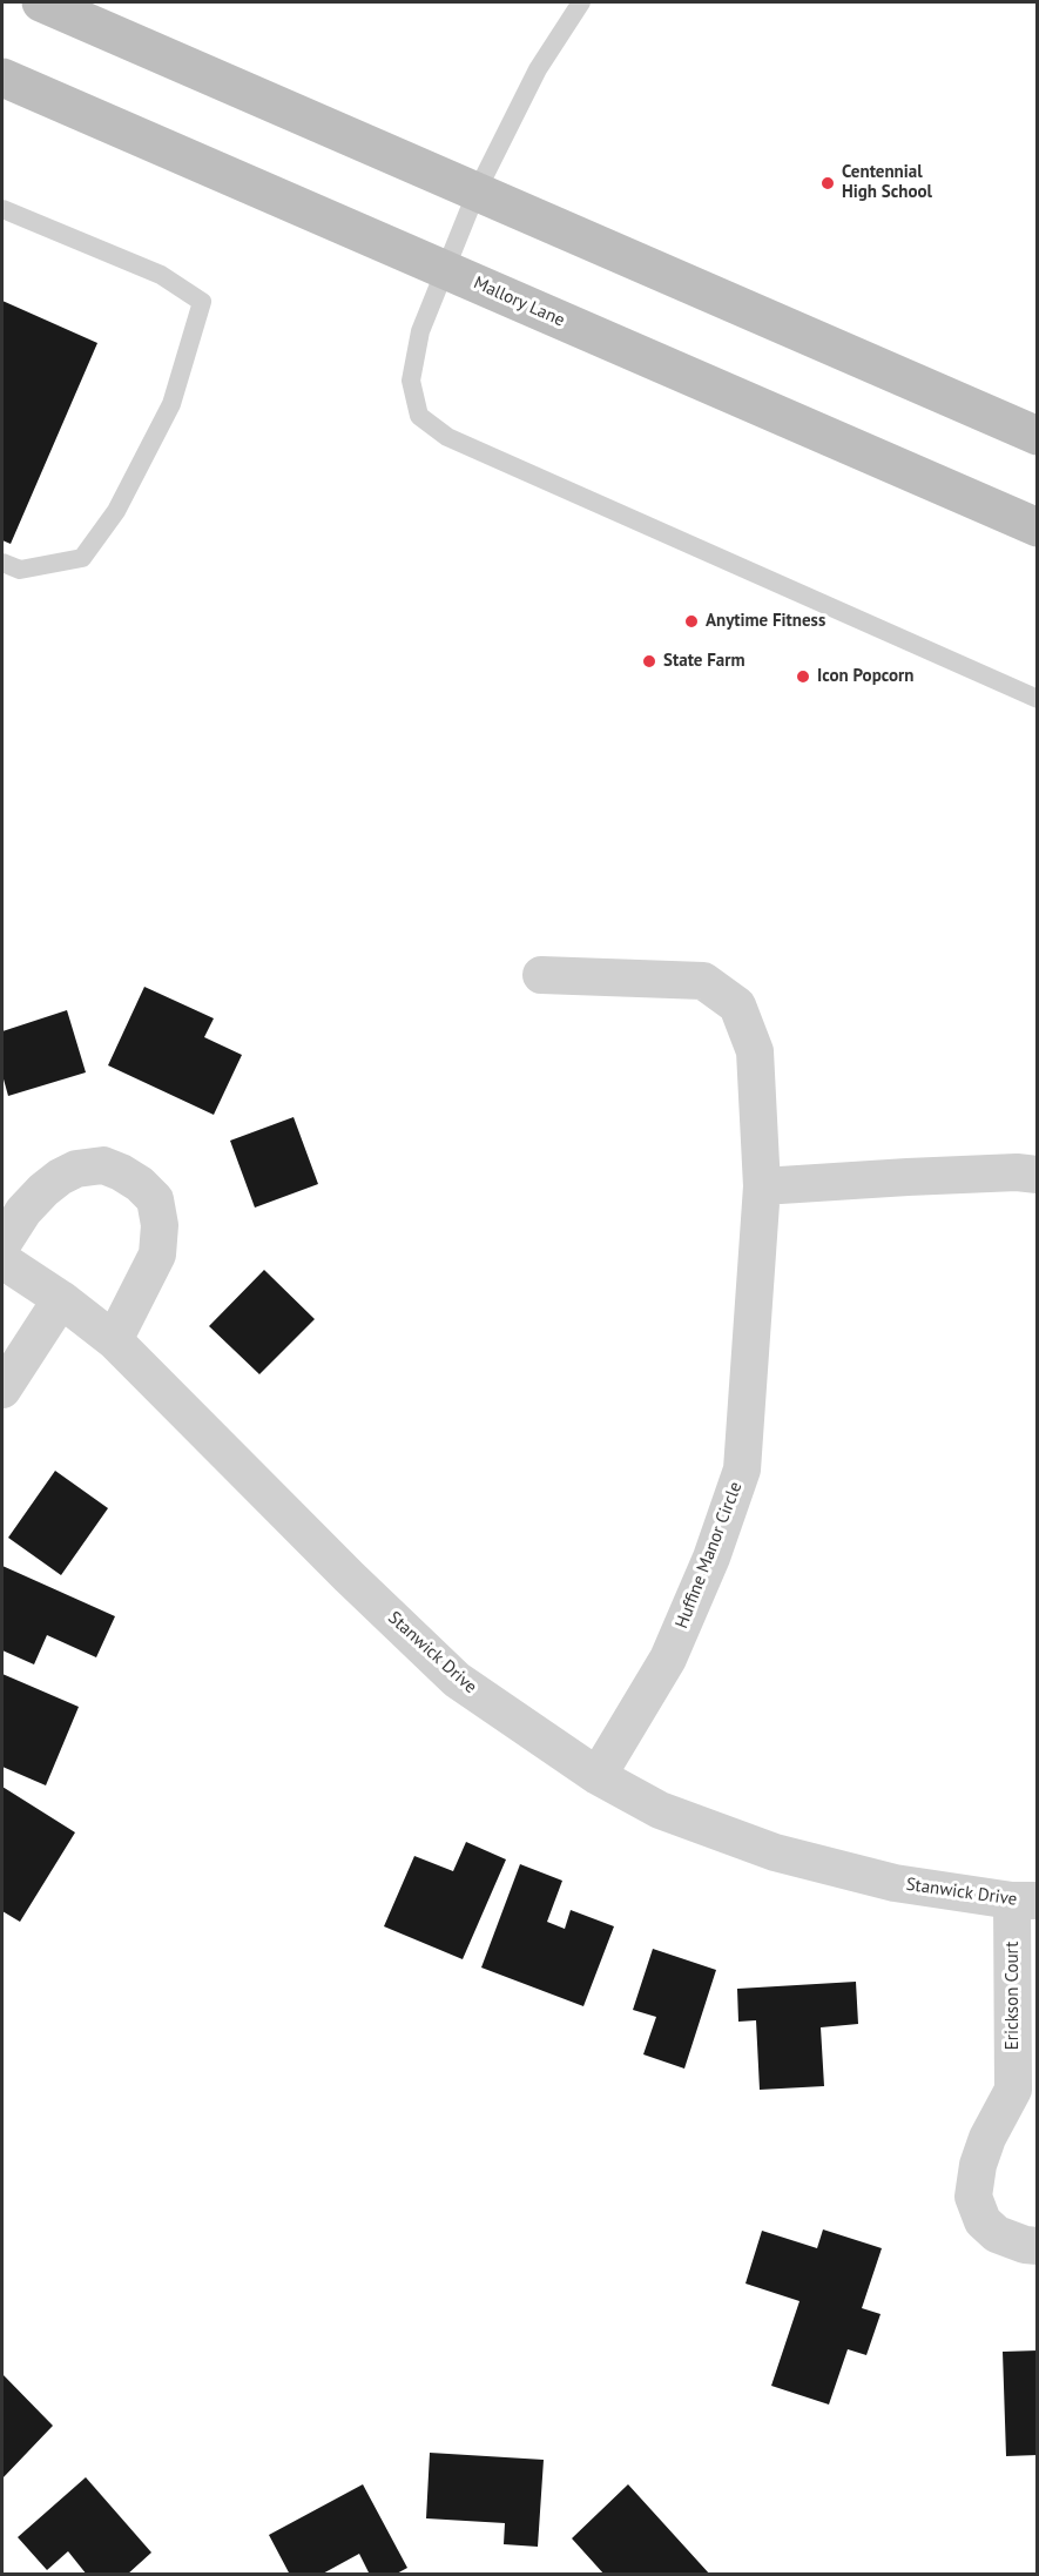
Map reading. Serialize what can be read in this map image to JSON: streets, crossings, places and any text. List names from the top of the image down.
{
  "streets": {
    "main road": ["Mallory Lane"],
    "street": ["Huffine Manor Circle", "Stanwick Drive", "Erickson Court"]
  },
  "crossings": [
    ["Huffine Manor Circle", "Stanwick Drive"],
    ["Stanwick Drive", "Erickson Court"]
  ],
  "places": [
    "Centennial High School",
    "Anytime Fitness",
    "State Farm",
    "Icon Popcorn"
  ]
}
